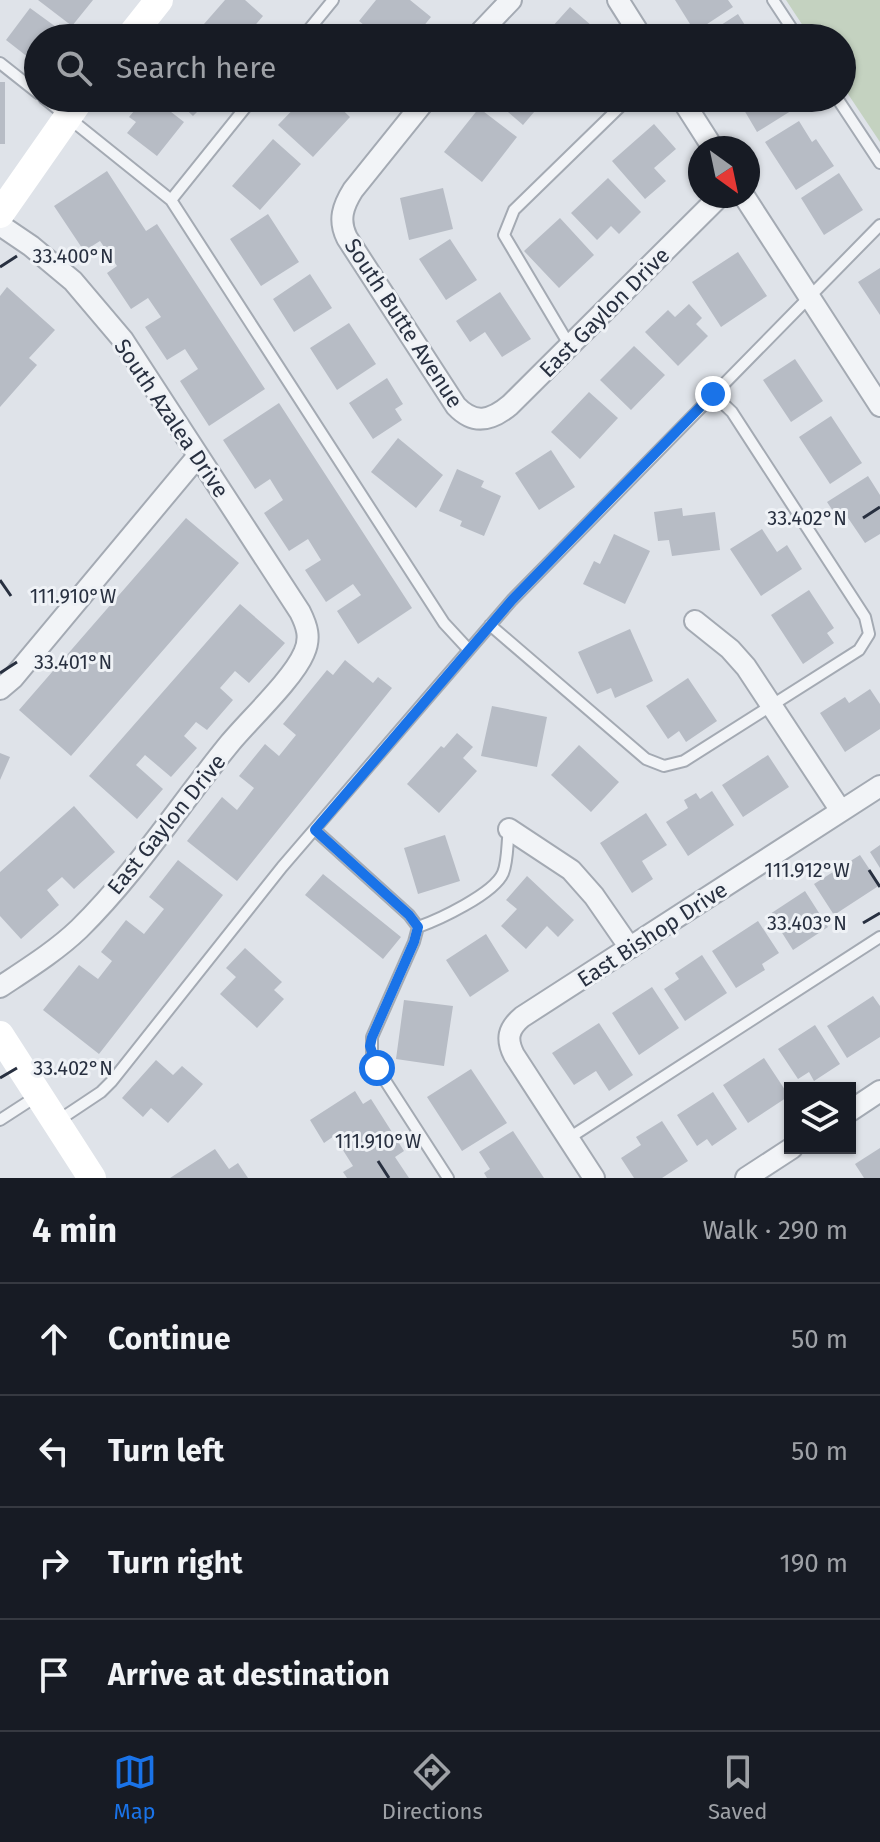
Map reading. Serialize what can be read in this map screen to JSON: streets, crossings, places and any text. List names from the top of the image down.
{
  "streets": {
    "street": [
      "East Gaylon Drive",
      "South Butte Avenue",
      "South Azalea Drive",
      "East Bishop Drive"
    ]
  },
  "crossings": [
    ["East Gaylon Drive", "South Butte Avenue"],
    ["East Gaylon Drive", "South Azalea Drive"]
  ],
  "north": "bottom right",
  "page": {
    "search": "Search here",
    "heading": ["4 min", "Walk · 290 m"],
    "list": [
      ["Continue", "50 m"],
      ["Turn left", "50 m"],
      ["Turn right", "190 m"],
      "Arrive at destination"
    ],
    "nav": ["Map", "Directions", "Saved"]
  },
  "coordinates": [
    "33.400°N",
    "33.402°N",
    "111.910°W",
    "33.401°N",
    "111.912°W",
    "33.403°N"
  ]
}
